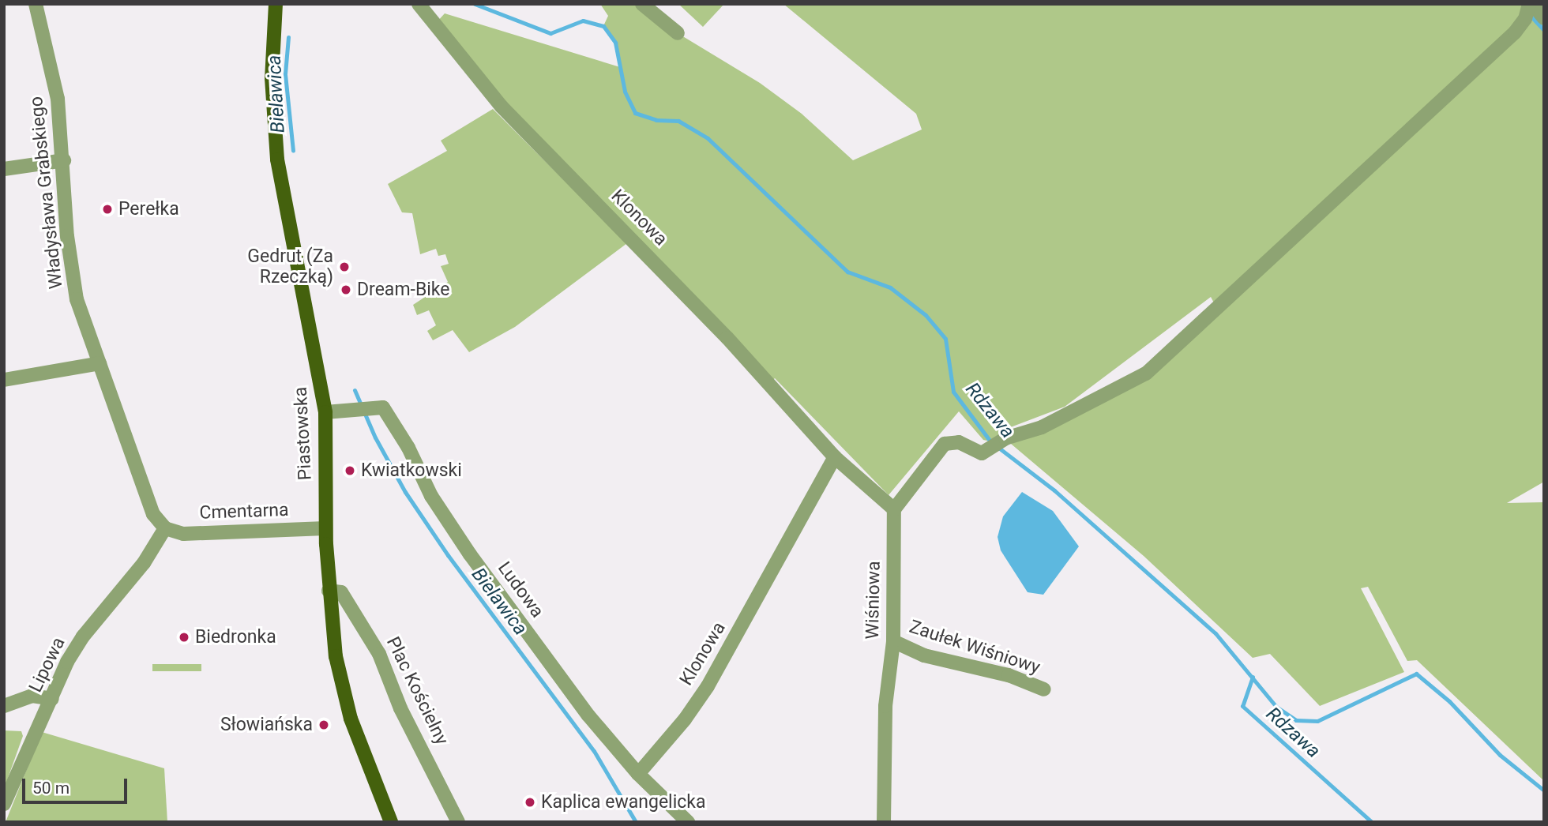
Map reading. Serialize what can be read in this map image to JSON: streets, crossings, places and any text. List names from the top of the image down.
{
  "streets": {
    "main road": ["Piastowska"],
    "street": [
      "Władysława Grabskiego",
      "Klonowa",
      "Cmentarna",
      "Ludowa",
      "Wiśniowa",
      "Zaułek Wiśniowy",
      "Lipowa",
      "Plac Kościelny"
    ]
  },
  "crossings": [
    ["Władysława Grabskiego", "Cmentarna"],
    ["Władysława Grabskiego", "Lipowa"],
    ["Klonowa", "Ludowa"],
    ["Klonowa", "Wiśniowa"],
    ["Piastowska", "Cmentarna"],
    ["Piastowska", "Ludowa"],
    ["Piastowska", "Plac Kościelny"],
    ["Cmentarna", "Lipowa"],
    ["Wiśniowa", "Zaułek Wiśniowy"]
  ],
  "water": ["Bielawica", "Rdzawa"],
  "places": [
    "Perełka",
    "Gedrut (Za Rzeczką)",
    "Dream-Bike",
    "Kwiatkowski",
    "Biedronka",
    "Słowiańska",
    "Kaplica ewangelicka"
  ],
  "scale_bar": "50 m"
}
